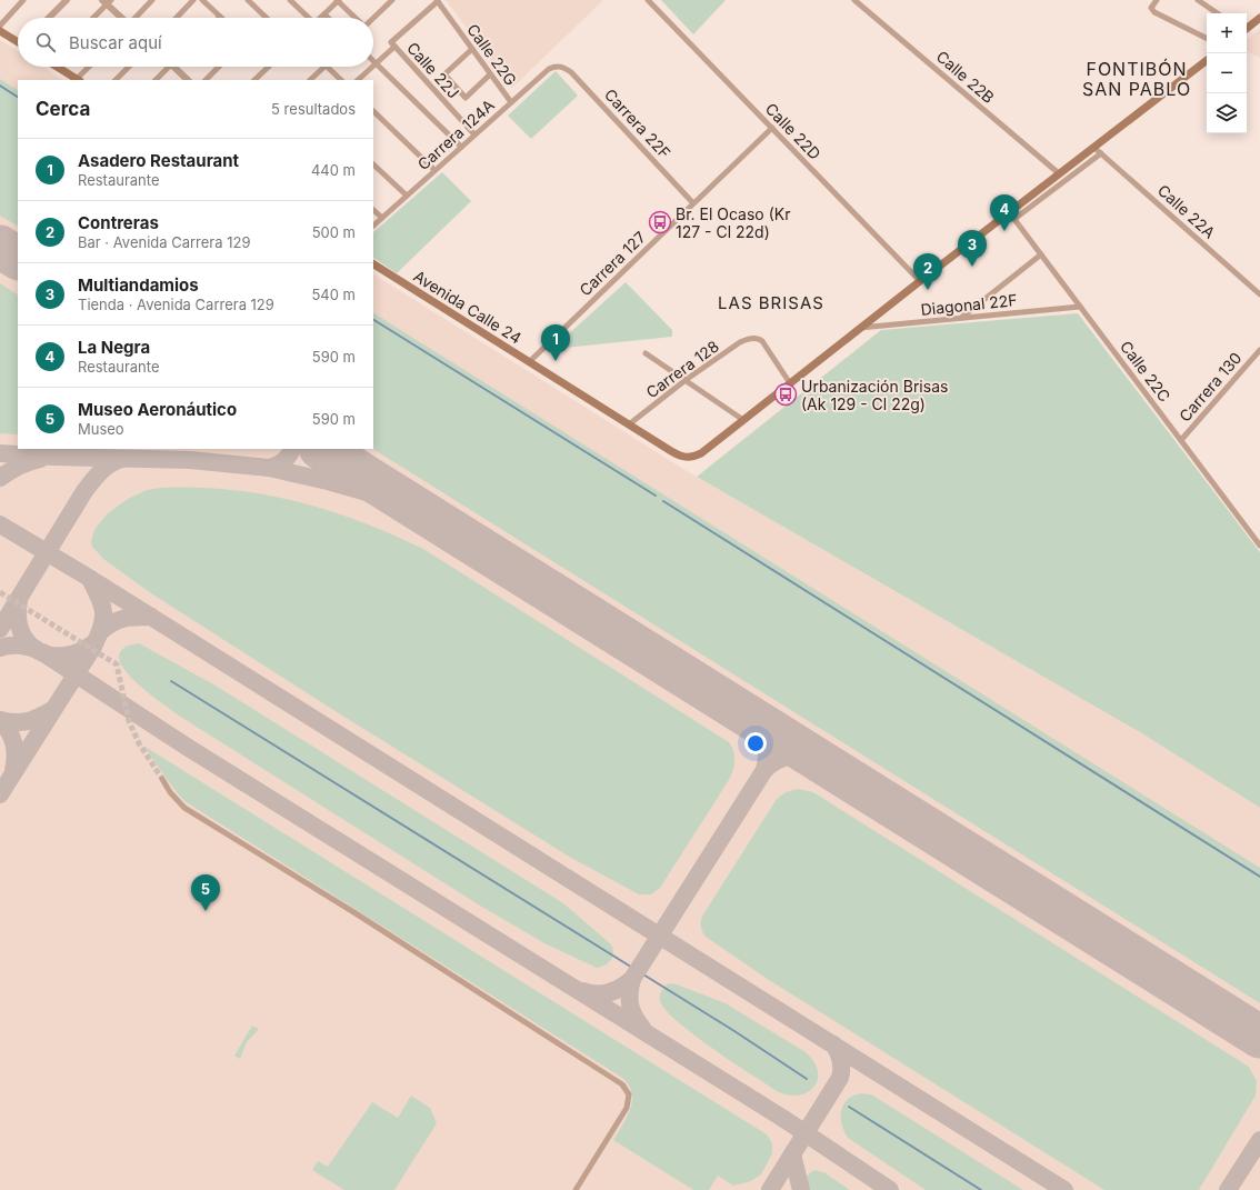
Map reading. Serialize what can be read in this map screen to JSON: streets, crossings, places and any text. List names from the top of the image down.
{
  "streets": {
    "main road": ["Avenida Calle 24"],
    "street": [
      "Calle 22G",
      "Calle 22J",
      "Calle 22B",
      "Carrera 22F",
      "Calle 22D",
      "Carrera 124A",
      "Calle 22A",
      "Carrera 127",
      "Diagonal 22F",
      "Carrera 128",
      "Calle 22C",
      "Carrera 130"
    ]
  },
  "crossings": [
    ["Calle 22G", "Carrera 124A"],
    ["Calle 22J", "Carrera 124A"],
    ["Carrera 22F", "Carrera 124A"],
    ["Carrera 22F", "Carrera 127"],
    ["Calle 22D", "Carrera 127"],
    ["Carrera 127", "Avenida Calle 24"],
    ["Diagonal 22F", "Calle 22C"],
    ["Avenida Calle 24", "Carrera 128"],
    ["Calle 22C", "Carrera 130"]
  ],
  "districts": ["FONTIBÓN SAN PABLO", "LAS BRISAS"],
  "places": {
    "bus stop": ["Br. El Ocaso (Kr 127 - Cl 22d)", "Urbanización Brisas (Ak 129 - Cl 22g)"]
  },
  "page": {
    "map_buttons": ["+", "−"],
    "search": "Buscar aquí",
    "heading": ["Cerca", "5 resultados"],
    "list": [
      {
        "mark": "1",
        "name": "Asadero Restaurant",
        "note": "Restaurante",
        "value": "440 m"
      },
      {
        "mark": "2",
        "name": "Contreras",
        "note": "Bar · Avenida Carrera 129",
        "value": "500 m"
      },
      {
        "mark": "3",
        "name": "Multiandamios",
        "note": "Tienda · Avenida Carrera 129",
        "value": "540 m"
      },
      {
        "mark": "4",
        "name": "La Negra",
        "note": "Restaurante",
        "value": "590 m"
      },
      {
        "mark": "5",
        "name": "Museo Aeronáutico",
        "note": "Museo",
        "value": "590 m"
      }
    ],
    "pins": [
      "4",
      "3",
      "2",
      "1",
      "5"
    ]
  }
}
